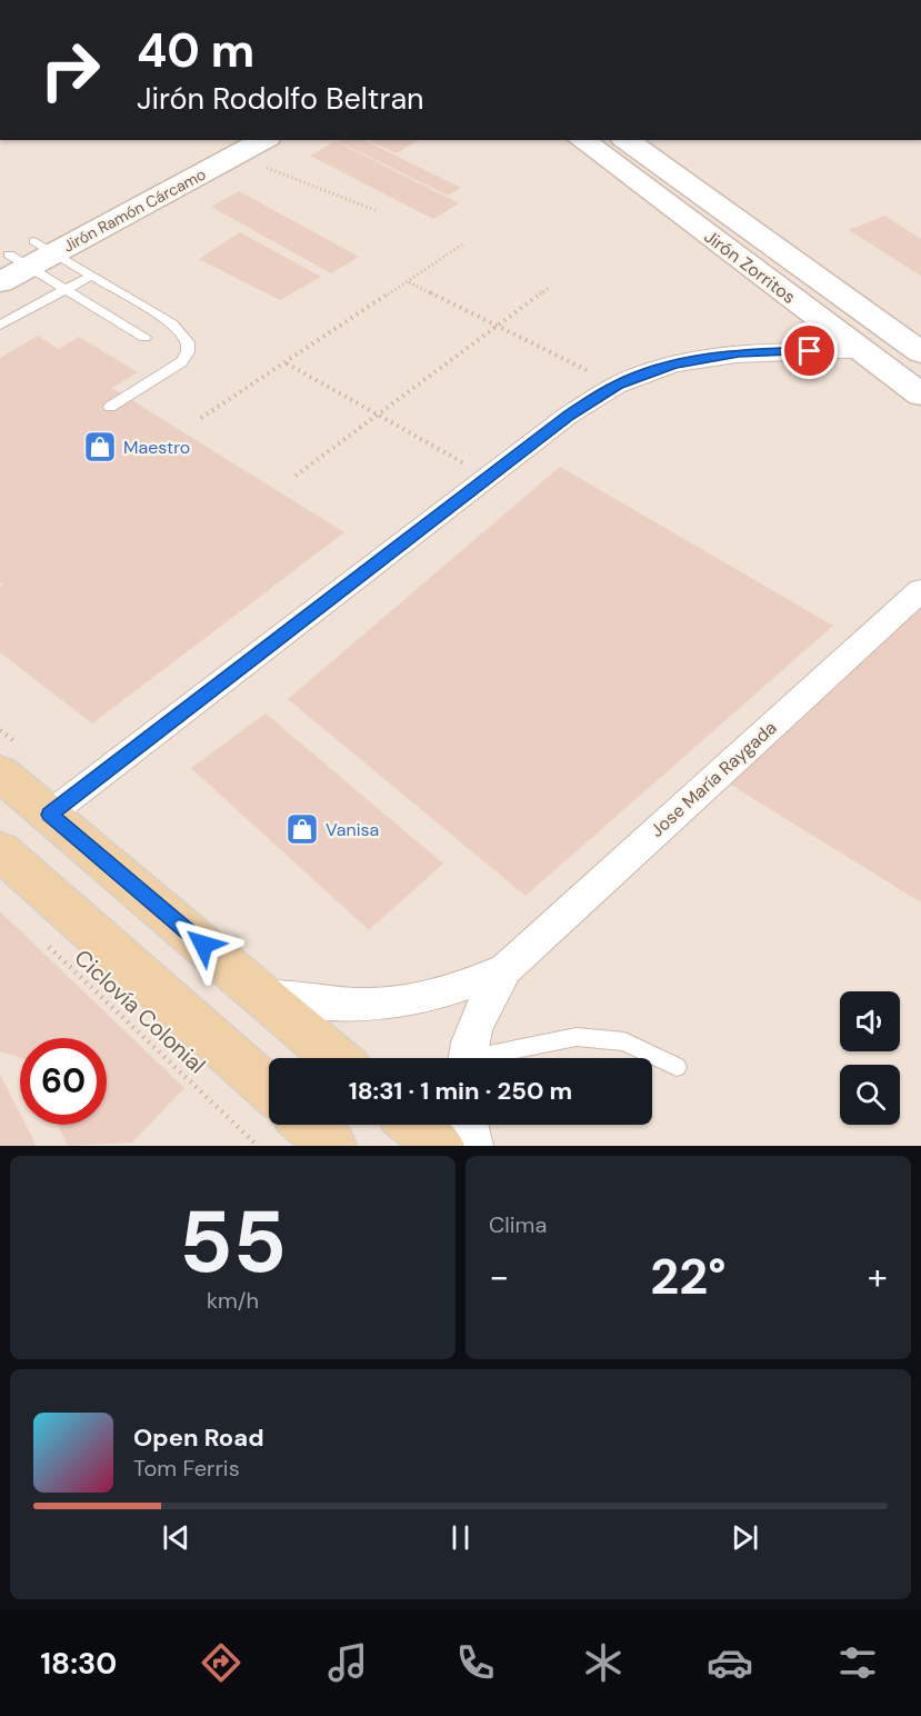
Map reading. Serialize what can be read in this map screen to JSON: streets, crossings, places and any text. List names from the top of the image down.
{
  "streets": {
    "main road": ["Jirón Ramón Cárcamo", "Jirón Zorritos"],
    "street": ["Jose María Raygada"],
    "path": ["Ciclovía Colonial"]
  },
  "places": {
    "shop": ["Maestro", "Vanisa"]
  },
  "page": {
    "turn": ["40 m", "Jirón Rodolfo Beltran"],
    "limit": "60",
    "trip": "18:31 · 1 min · 250 m",
    "tile": [
      ["55", "km/h"],
      "Clima"
    ],
    "heat": ["−", "22°", "+"],
    "song": ["Open Road", "Tom Ferris"],
    "tabs": "18:30"
  }
}
